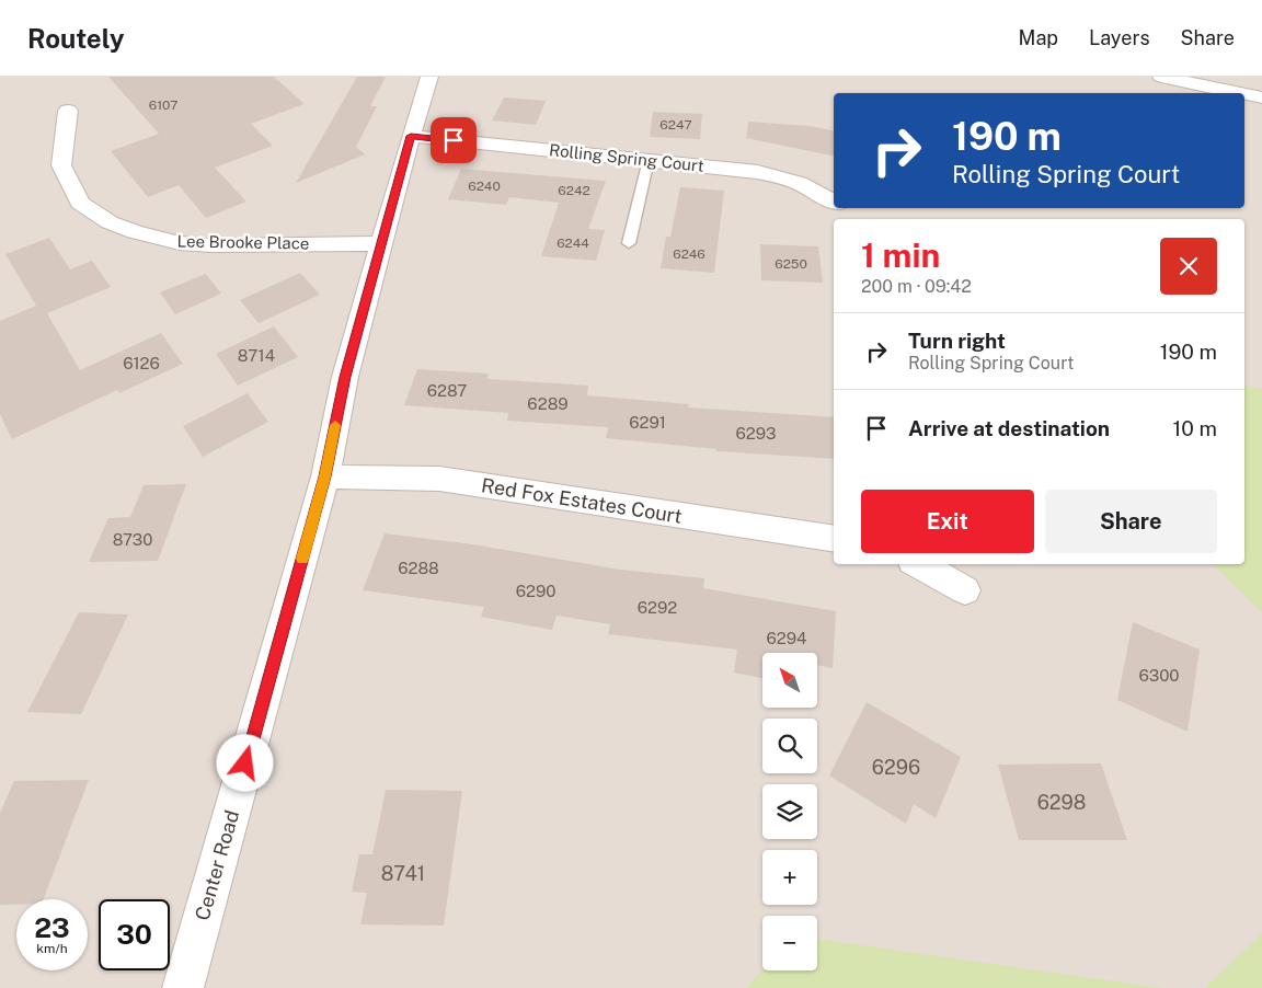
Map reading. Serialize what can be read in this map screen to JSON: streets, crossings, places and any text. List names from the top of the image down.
{
  "streets": {
    "street": [
      "Rolling Spring Court",
      "Lee Brooke Place",
      "Red Fox Estates Court",
      "Center Road"
    ]
  },
  "crossings": [
    ["Rolling Spring Court", "Center Road"],
    ["Lee Brooke Place", "Center Road"],
    ["Red Fox Estates Court", "Center Road"]
  ],
  "house_numbers": [
    "6107",
    "6247",
    "6240",
    "6242",
    "6244",
    "6246",
    "6250",
    "8714",
    "6126",
    "6287",
    "6289",
    "6291",
    "6293",
    "8730",
    "6288",
    "6290",
    "6292",
    "6294",
    "6300",
    "6296",
    "6298",
    "8741"
  ],
  "north": "top left",
  "page": {
    "header": "Routely",
    "nav": ["Map", "Layers", "Share"],
    "turn": ["190 m", "Rolling Spring Court"],
    "heading": ["1 min", "200 m · 09:42"],
    "list": [
      {
        "name": "Turn right",
        "note": "Rolling Spring Court",
        "value": "190 m"
      },
      {
        "name": "Arrive at destination",
        "value": "10 m"
      }
    ],
    "buttons": ["Exit", "Share"],
    "map_buttons": ["+", "−"],
    "speed": "23 km/h",
    "limit": "30"
  }
}
